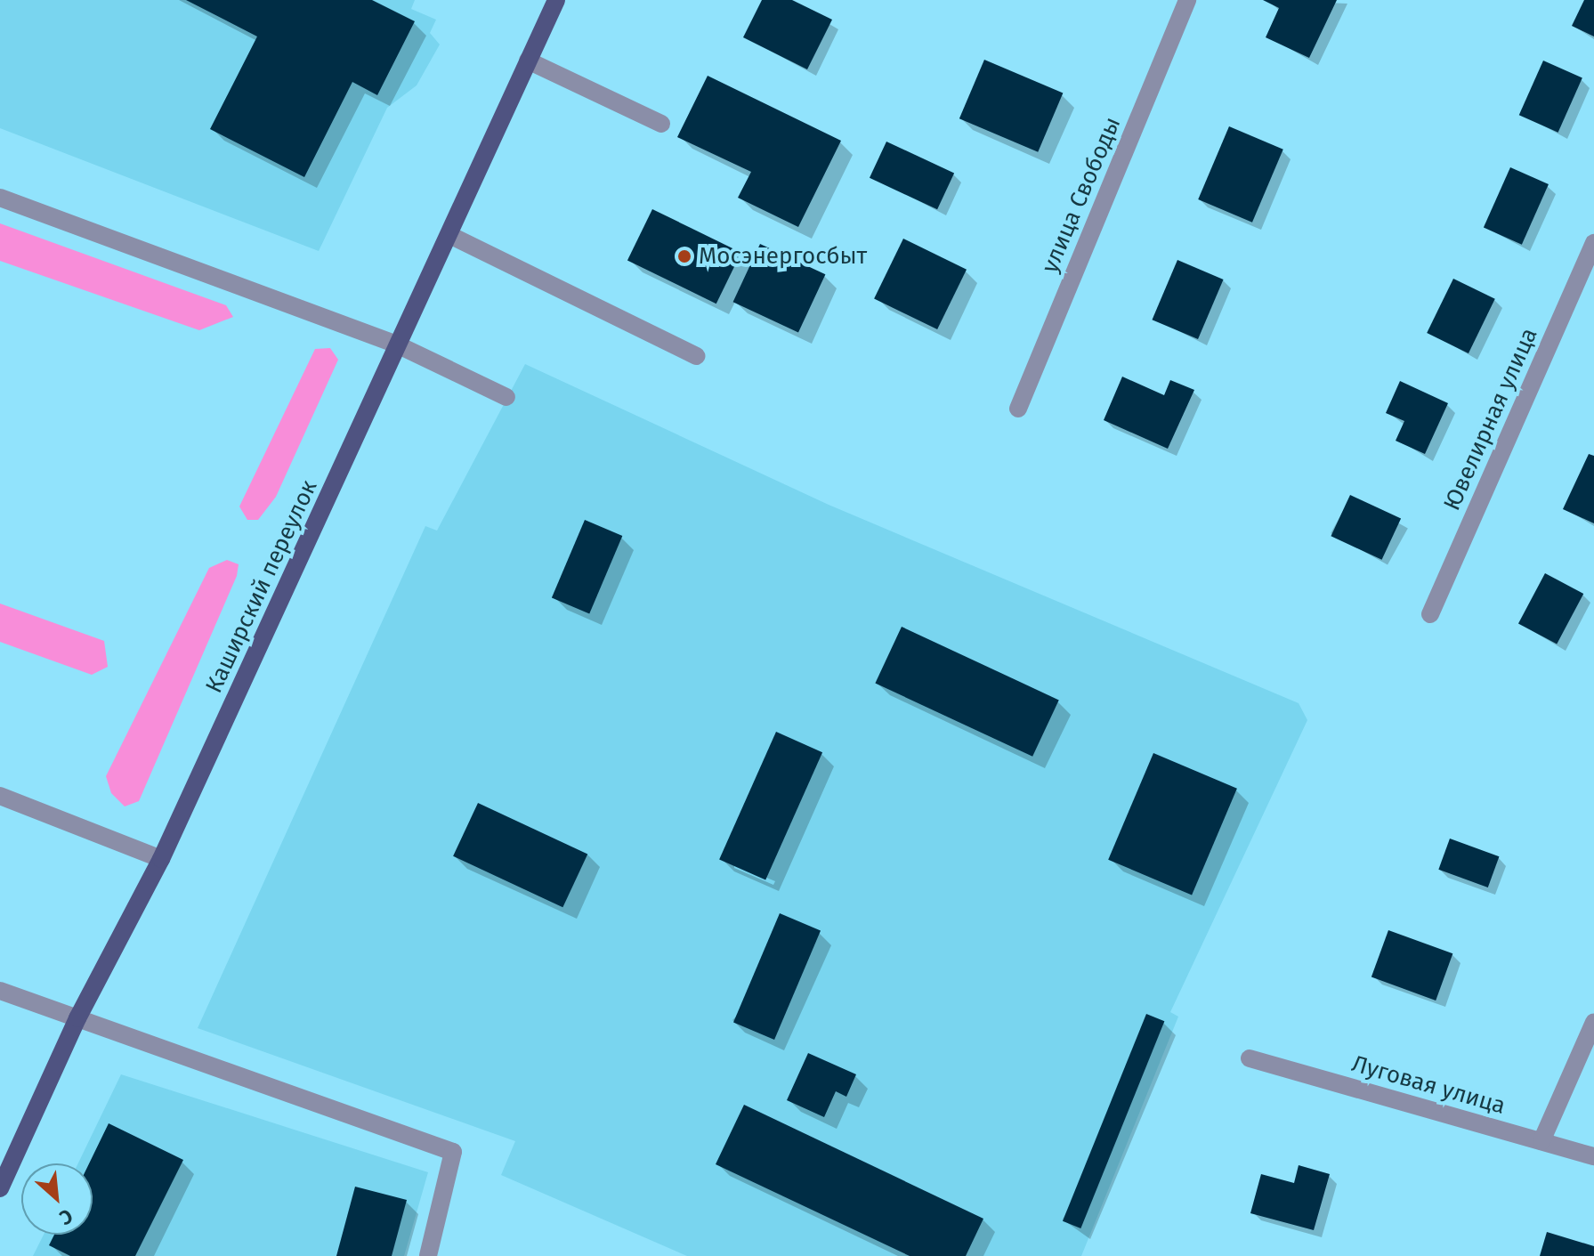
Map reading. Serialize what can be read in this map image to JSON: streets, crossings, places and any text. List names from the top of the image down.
{
  "streets": {
    "main road": ["Каширский переулок"],
    "street": ["улица Свободы", "Ювелирная улица", "Луговая улица"]
  },
  "places": ["Мосэнергосбыт"],
  "north": "bottom right"
}
